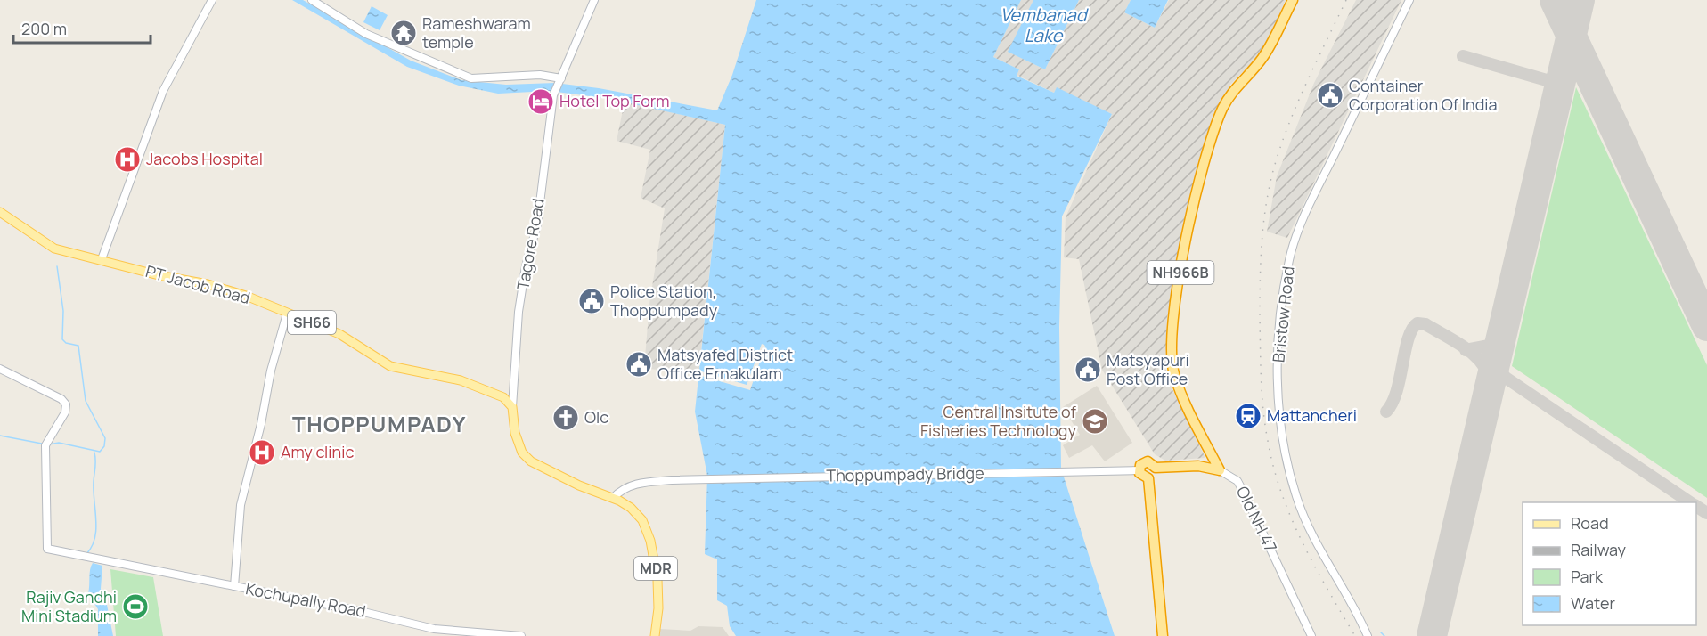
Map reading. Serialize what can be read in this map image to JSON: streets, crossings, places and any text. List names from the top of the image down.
{
  "streets": {
    "highway": ["NH966B", "Old NH 47"],
    "main road": [
      "Tagore Road",
      "PT Jacob Road",
      "SH66",
      "MDR",
      "Kochupally Road"
    ],
    "street": ["Bristow Road", "Thoppumpady Bridge"]
  },
  "crossings": [
    ["Tagore Road", "PT Jacob Road"],
    ["Tagore Road", "MDR"],
    ["NH966B", "Old NH 47"],
    ["PT Jacob Road", "MDR"],
    ["Thoppumpady Bridge", "Old NH 47"],
    ["Thoppumpady Bridge", "MDR"]
  ],
  "districts": ["THOPPUMPADY"],
  "water": ["Vembanad Lake"],
  "places": {
    "temple": ["Rameshwaram temple"],
    "public building": [
      "Container Corporation Of India",
      "Police Station, Thoppumpady",
      "Matsyafed District Office Ernakulam",
      "Matsyapuri Post Office"
    ],
    "hotel": ["Hotel Top Form"],
    "hospital": ["Jacobs Hospital", "Amy clinic"],
    "station": ["Mattancheri"],
    "church": ["Olc"],
    "school or university": ["Central Insitute of Fisheries Technology"],
    "sports": ["Rajiv Gandhi Mini Stadium"]
  },
  "legend": [
    "Road",
    "Railway",
    "Park",
    "Water"
  ],
  "scale_bar": "200 m"
}
